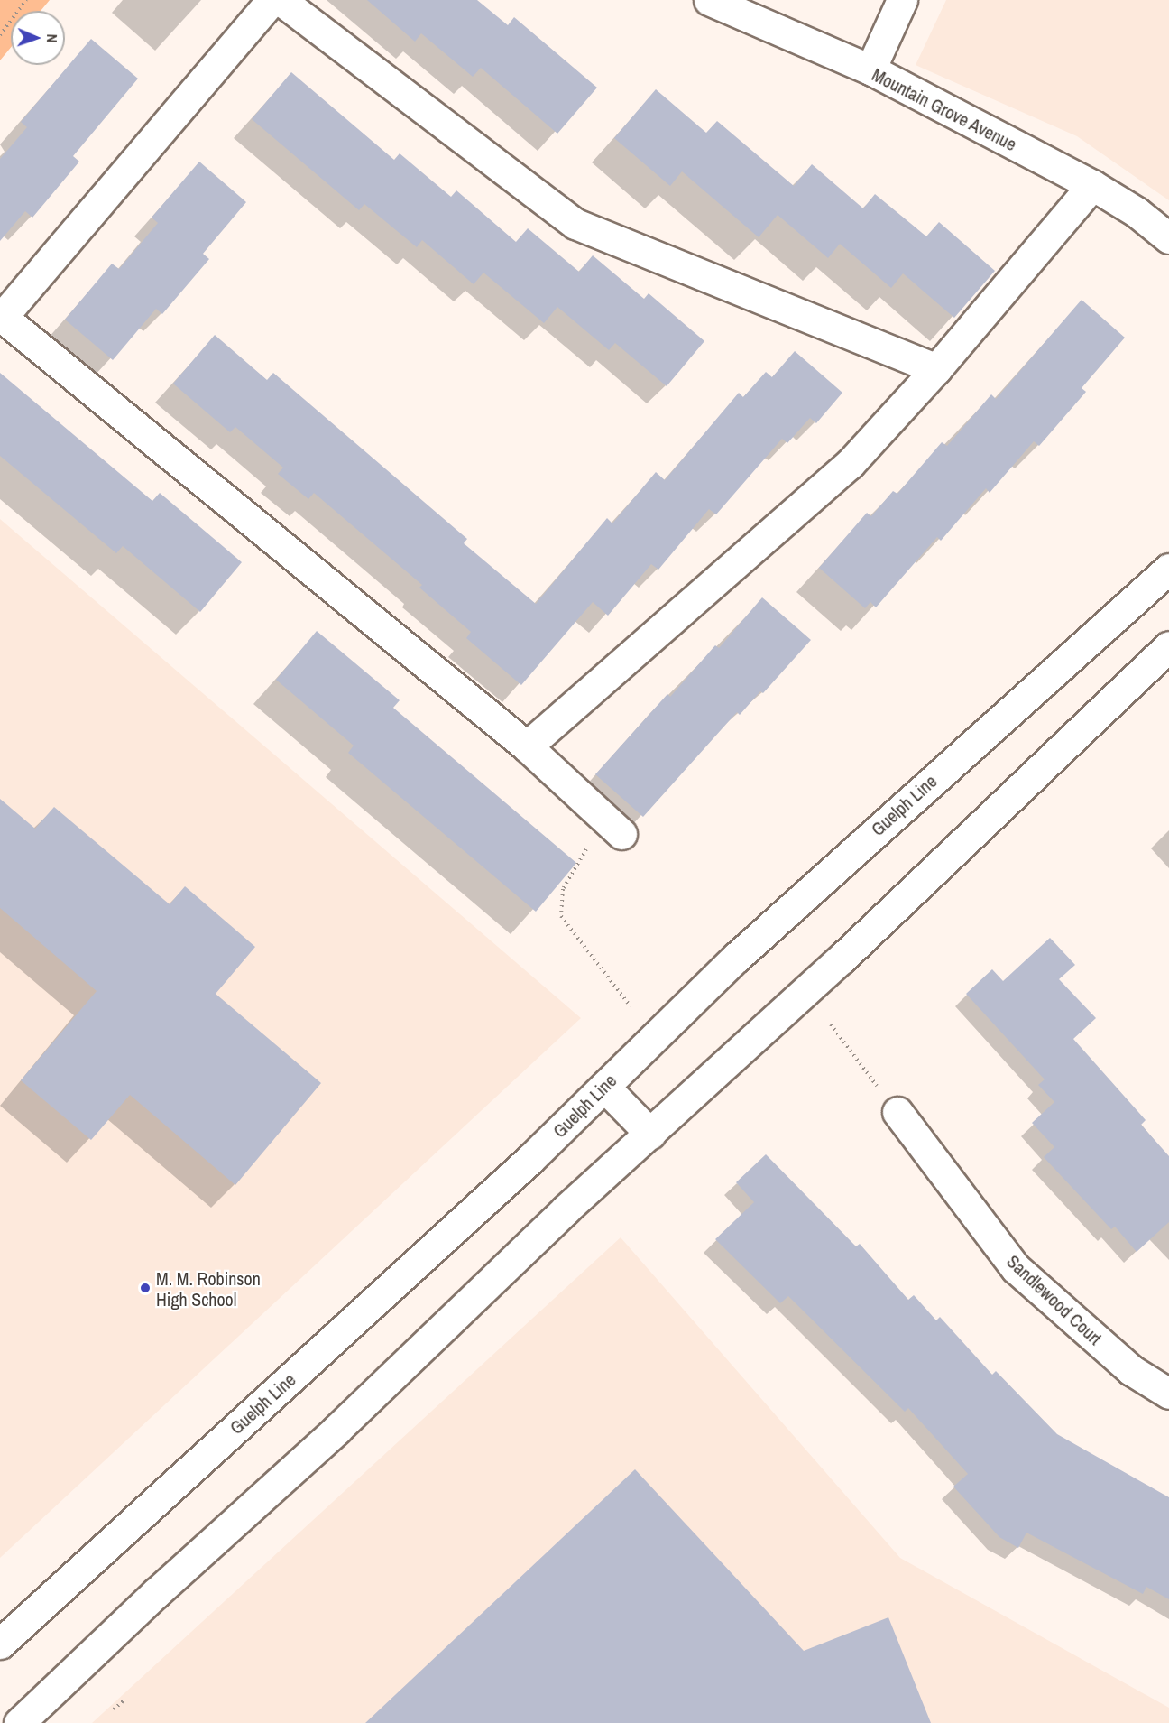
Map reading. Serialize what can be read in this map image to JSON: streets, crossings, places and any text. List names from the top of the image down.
{
  "streets": {
    "main road": ["Mountain Grove Avenue", "Guelph Line", "Sandlewood Court"]
  },
  "places": ["M. M. Robinson High School"],
  "north": "right"
}
